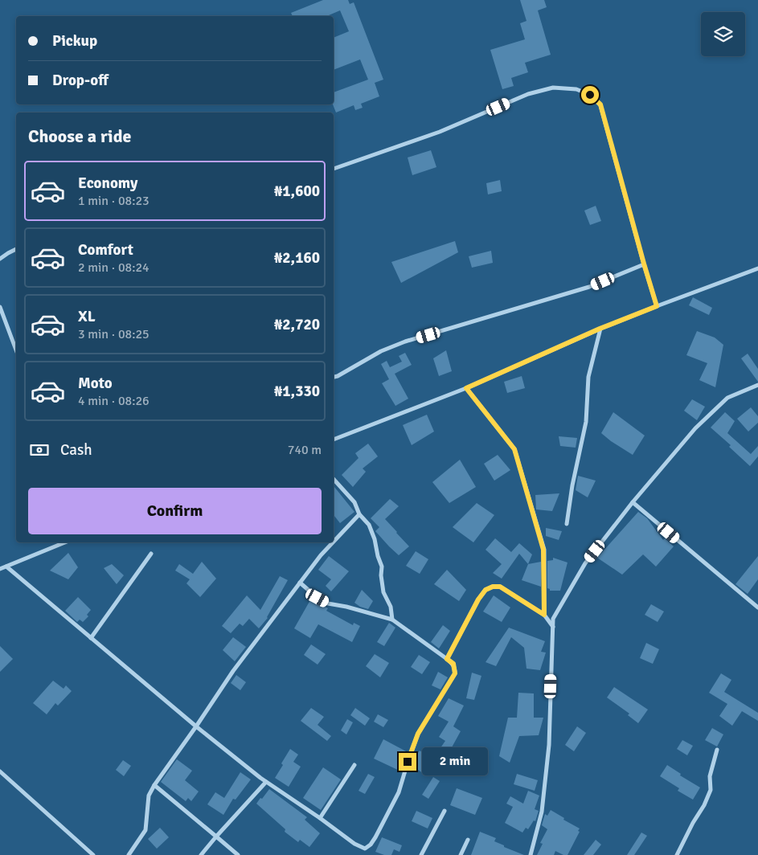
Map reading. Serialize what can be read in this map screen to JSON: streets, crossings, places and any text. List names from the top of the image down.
{
  "page": {
    "banner": ["Pickup", "Drop-off"],
    "heading": "Choose a ride",
    "list": [
      {
        "name": "Economy",
        "note": "1 min · 08:23",
        "value": "₦1,600"
      },
      {
        "name": "Comfort",
        "note": "2 min · 08:24",
        "value": "₦2,160"
      },
      {
        "name": "XL",
        "note": "3 min · 08:25",
        "value": "₦2,720"
      },
      {
        "name": "Moto",
        "note": "4 min · 08:26",
        "value": "₦1,330"
      }
    ],
    "pay": ["Cash", "740 m"],
    "buttons": "Confirm",
    "bubble": "2 min"
  }
}
